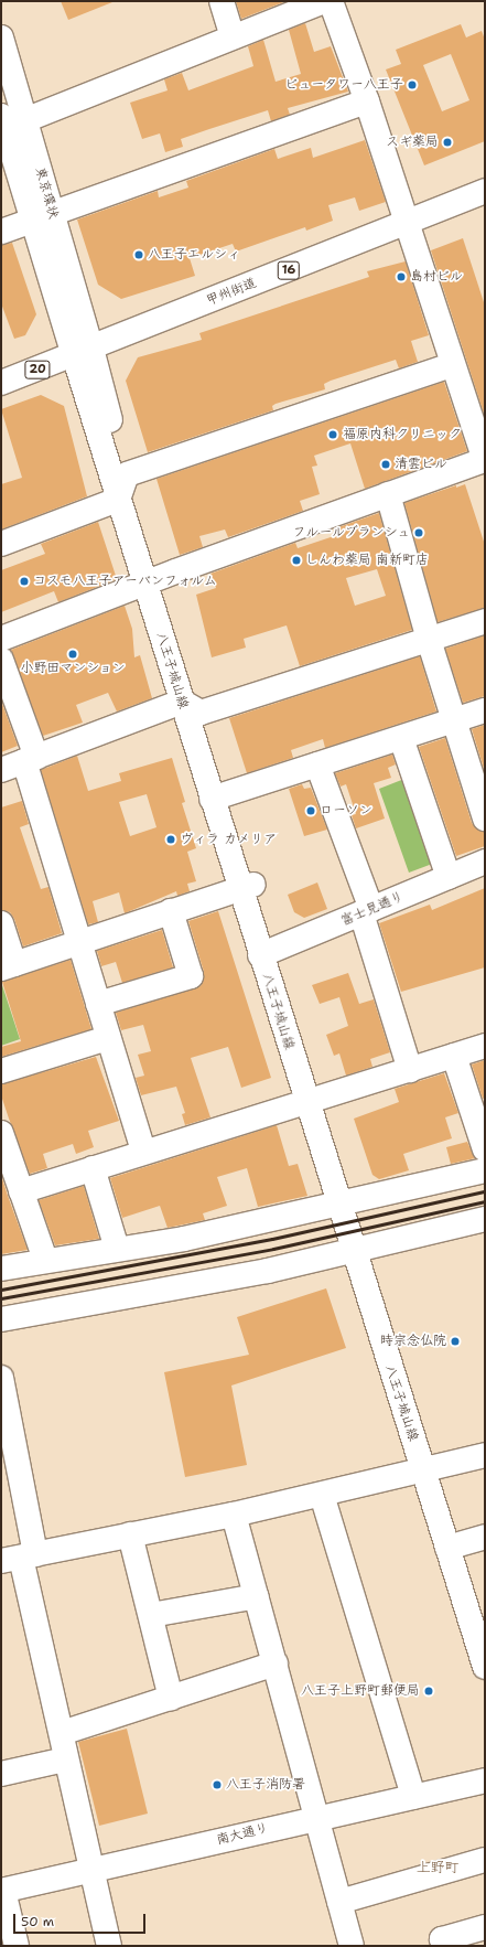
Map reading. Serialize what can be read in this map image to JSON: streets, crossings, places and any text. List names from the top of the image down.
{
  "streets": {
    "main road": [
      "東京環状",
      "16",
      "甲州街道",
      "20",
      "八王子城山線",
      "富士見通り",
      "南大通り"
    ]
  },
  "crossings": [
    ["東京環状", "甲州街道"],
    ["東京環状", "八王子城山線"],
    ["甲州街道", "八王子城山線"],
    ["八王子城山線", "富士見通り"]
  ],
  "districts": ["上野町"],
  "places": [
    "ビュータワー八王子",
    "スギ薬局",
    "八王子エルシィ",
    "島村ビル",
    "福原内科クリニック",
    "清雲ビル",
    "フルールブランシュ",
    "しんわ薬局 南新町店",
    "コスモ八王子アーバンフォルム",
    "小野田マンション",
    "ローソン",
    "ヴィラ カメリア",
    "時宗念仏院",
    "八王子上野町郵便局",
    "八王子消防署"
  ],
  "scale_bar": "50 m"
}
